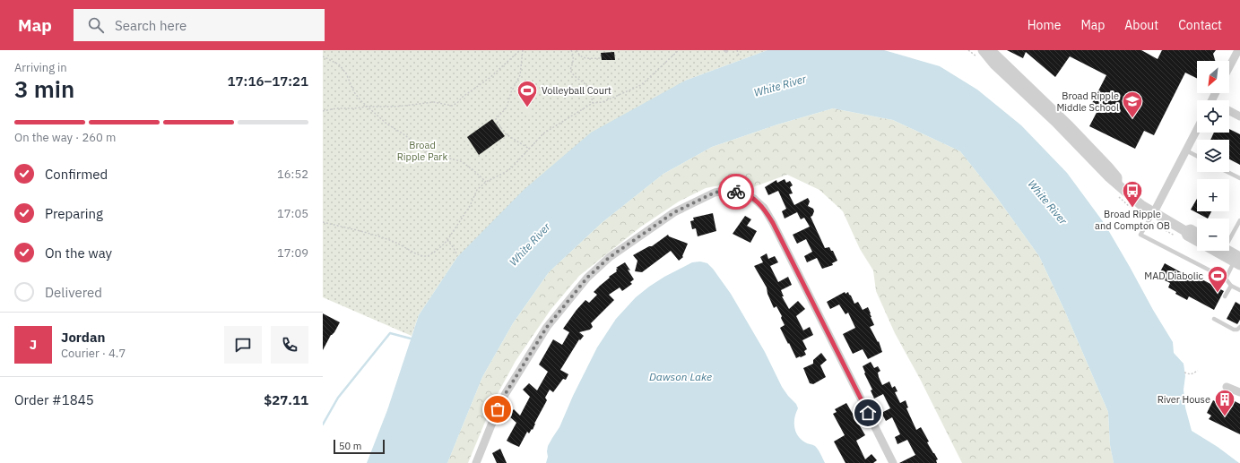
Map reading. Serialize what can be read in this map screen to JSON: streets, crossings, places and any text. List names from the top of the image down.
{
  "water": ["White River", "Dawson Lake"],
  "parks": ["Broad Ripple Park"],
  "places": {
    "sports": ["Volleyball Court", "MAD Diabolic"],
    "school or university": ["Broad Ripple Middle School"],
    "bus stop": ["Broad Ripple and Compton OB"],
    "building": ["River House"]
  },
  "scale_bar": "50 m",
  "north": "bottom left",
  "page": {
    "header": "Map",
    "search": "Search here",
    "nav": [
      "Home",
      "Map",
      "About",
      "Contact"
    ],
    "heading": ["3 min", "Arriving in", "17:16–17:21"],
    "panel": [
      "Jordan",
      "Courier · 4.7",
      "Order #1845",
      "$27.11"
    ],
    "map_buttons": ["+", "−"],
    "bar": "On the way · 260 m",
    "list": [
      ["Confirmed", "16:52"],
      ["Preparing", "17:05"],
      ["On the way", "17:09"],
      "Delivered"
    ],
    "round": "J",
    "scale": "50 m"
  }
}
